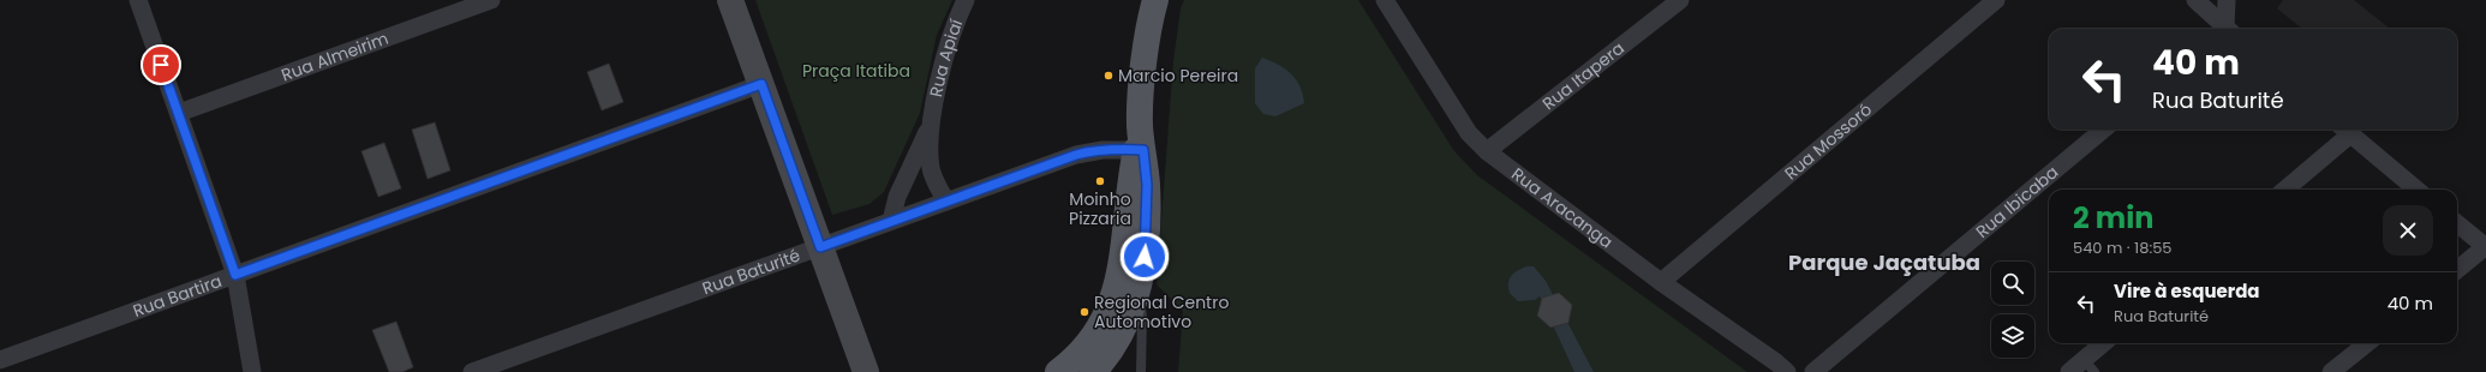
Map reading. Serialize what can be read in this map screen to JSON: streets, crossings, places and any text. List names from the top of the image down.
{
  "streets": {
    "street": [
      "Rua Almeirim",
      "Rua Apiaí",
      "Rua Itapera",
      "Rua Mossoró",
      "Rua Ibicaba",
      "Rua Aracanga",
      "Rua Baturité",
      "Rua Bartira"
    ]
  },
  "crossings": [
    ["Rua Apiaí", "Rua Baturité"],
    ["Rua Itapera", "Rua Aracanga"],
    ["Rua Mossoró", "Rua Aracanga"]
  ],
  "districts": ["Parque Jaçatuba"],
  "parks": ["Praça Itatiba"],
  "places": ["Marcio Pereira", "Moinho Pizzaria", "Regional Centro Automotivo"],
  "page": {
    "turn": ["40 m", "Rua Baturité"],
    "heading": ["2 min", "540 m · 18:55"],
    "list": [
      {
        "name": "Vire à esquerda",
        "note": "Rua Baturité",
        "value": "40 m"
      }
    ]
  }
}
